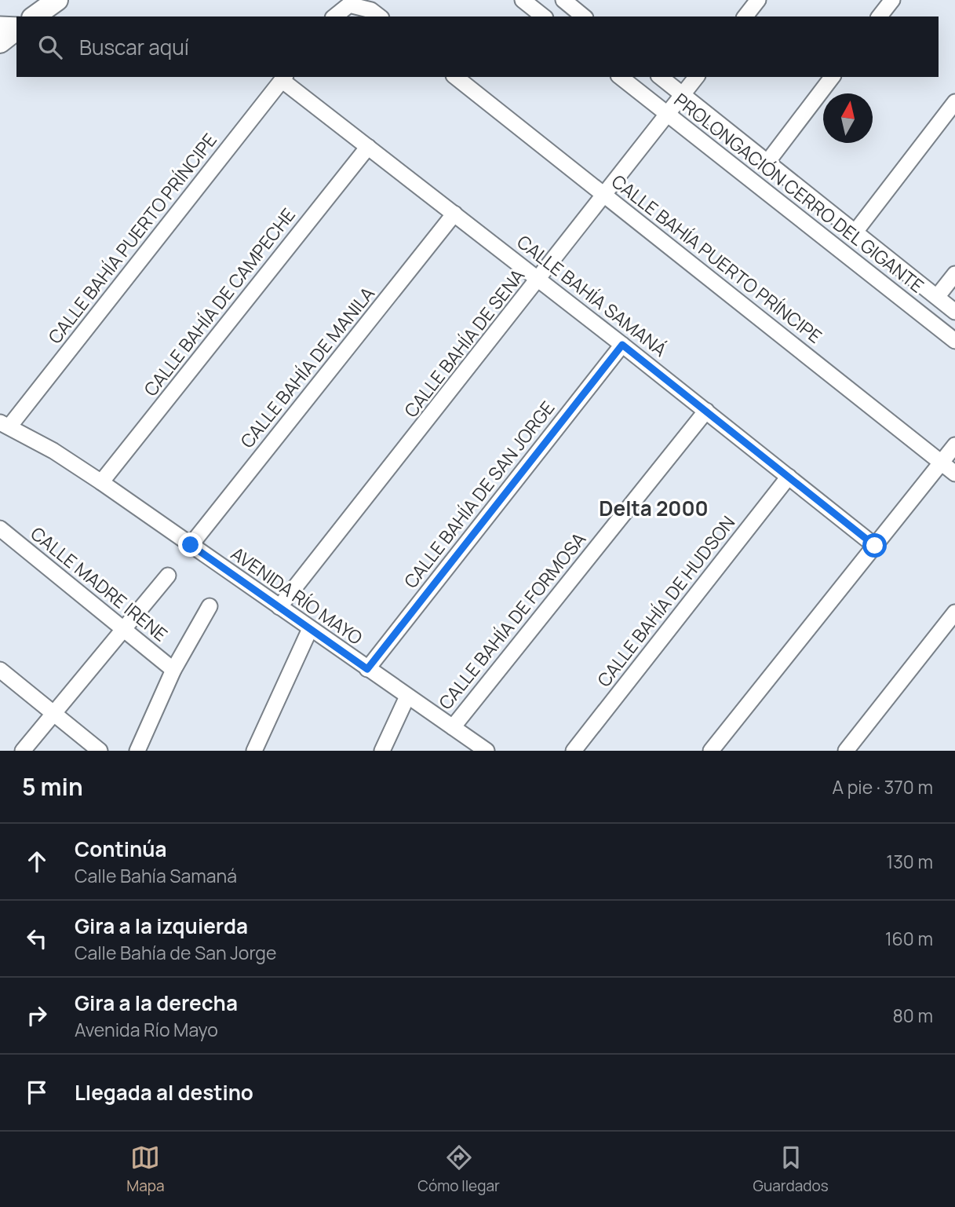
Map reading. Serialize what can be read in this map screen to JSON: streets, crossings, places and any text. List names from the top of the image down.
{
  "streets": {
    "street": [
      "PROLONGACIÓN CERRO DEL GIGANTE",
      "CALLE BAHÍA PUERTO PRÍNCIPE",
      "CALLE BAHÍA SAMANÁ",
      "CALLE BAHÍA DE CAMPECHE",
      "CALLE BAHÍA DE SENA",
      "CALLE BAHÍA DE MANILA",
      "CALLE BAHÍA DE SAN JORGE",
      "CALLE MADRE IRENE",
      "AVENIDA RÍO MAYO",
      "CALLE BAHÍA DE HUDSON",
      "CALLE BAHÍA DE FORMOSA"
    ]
  },
  "crossings": [
    ["PROLONGACIÓN CERRO DEL GIGANTE", "CALLE BAHÍA DE SENA"],
    ["CALLE BAHÍA PUERTO PRÍNCIPE", "CALLE BAHÍA SAMANÁ"],
    ["CALLE BAHÍA PUERTO PRÍNCIPE", "CALLE BAHÍA DE SENA"],
    ["CALLE BAHÍA PUERTO PRÍNCIPE", "AVENIDA RÍO MAYO"],
    ["CALLE BAHÍA SAMANÁ", "CALLE BAHÍA DE CAMPECHE"],
    ["CALLE BAHÍA SAMANÁ", "CALLE BAHÍA DE SENA"],
    ["CALLE BAHÍA SAMANÁ", "CALLE BAHÍA DE MANILA"],
    ["CALLE BAHÍA SAMANÁ", "CALLE BAHÍA DE SAN JORGE"],
    ["CALLE BAHÍA SAMANÁ", "CALLE BAHÍA DE HUDSON"],
    ["CALLE BAHÍA SAMANÁ", "CALLE BAHÍA DE FORMOSA"],
    ["CALLE BAHÍA DE CAMPECHE", "AVENIDA RÍO MAYO"],
    ["CALLE BAHÍA DE SENA", "AVENIDA RÍO MAYO"],
    ["CALLE BAHÍA DE MANILA", "AVENIDA RÍO MAYO"],
    ["CALLE BAHÍA DE SAN JORGE", "AVENIDA RÍO MAYO"],
    ["AVENIDA RÍO MAYO", "CALLE BAHÍA DE FORMOSA"]
  ],
  "districts": ["Delta 2000"],
  "north": "top",
  "page": {
    "search": "Buscar aquí",
    "heading": ["5 min", "A pie · 370 m"],
    "list": [
      ["Continúa", "Calle Bahía Samaná", "130 m"],
      ["Gira a la izquierda", "Calle Bahía de San Jorge", "160 m"],
      ["Gira a la derecha", "Avenida Río Mayo", "80 m"],
      "Llegada al destino"
    ],
    "nav": ["Mapa", "Cómo llegar", "Guardados"]
  }
}
